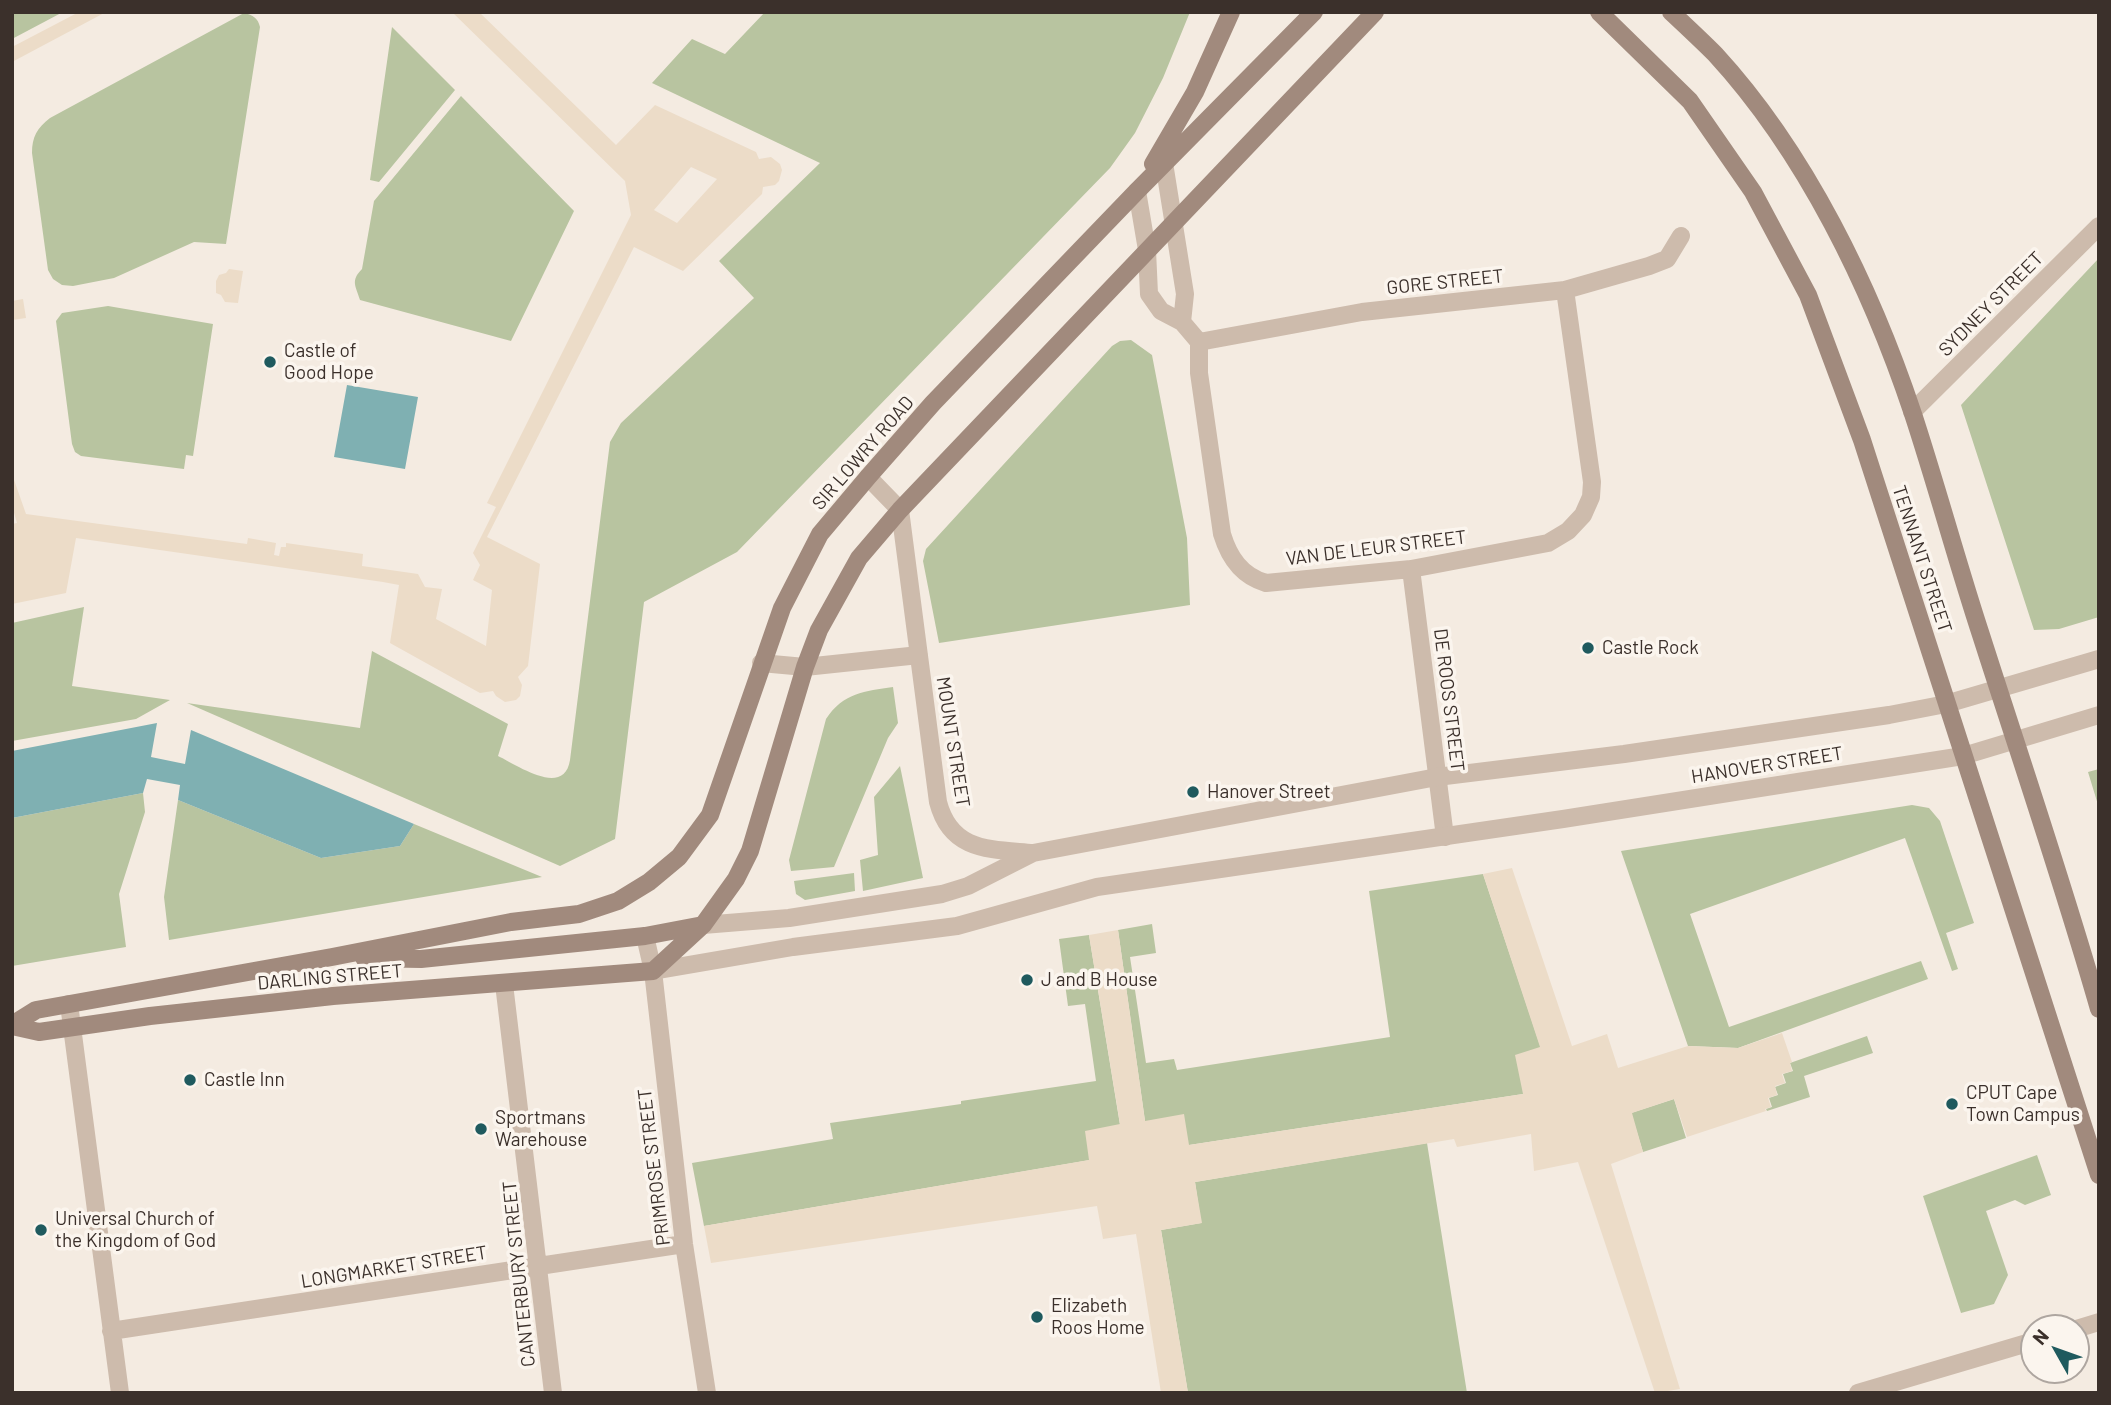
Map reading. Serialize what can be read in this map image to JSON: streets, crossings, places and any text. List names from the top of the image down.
{
  "streets": {
    "main road": ["SIR LOWRY ROAD", "TENNANT STREET", "DARLING STREET"],
    "street": [
      "GORE STREET",
      "SYDNEY STREET",
      "VAN DE LEUR STREET",
      "DE ROOS STREET",
      "MOUNT STREET",
      "HANOVER STREET",
      "PRIMROSE STREET",
      "LONGMARKET STREET",
      "CANTERBURY STREET"
    ]
  },
  "crossings": [
    ["GORE STREET", "VAN DE LEUR STREET"],
    ["SYDNEY STREET", "TENNANT STREET"],
    ["SIR LOWRY ROAD", "MOUNT STREET"],
    ["SIR LOWRY ROAD", "DARLING STREET"],
    ["VAN DE LEUR STREET", "DE ROOS STREET"],
    ["TENNANT STREET", "HANOVER STREET"],
    ["DE ROOS STREET", "HANOVER STREET"],
    ["MOUNT STREET", "HANOVER STREET"],
    ["HANOVER STREET", "DARLING STREET"],
    ["HANOVER STREET", "PRIMROSE STREET"],
    ["DARLING STREET", "PRIMROSE STREET"],
    ["DARLING STREET", "CANTERBURY STREET"],
    ["PRIMROSE STREET", "LONGMARKET STREET"],
    ["LONGMARKET STREET", "CANTERBURY STREET"]
  ],
  "places": [
    "Castle of Good Hope",
    "Castle Rock",
    "Hanover Street",
    "J and B House",
    "Castle Inn",
    "CPUT Cape Town Campus",
    "Sportmans Warehouse",
    "Universal Church of the Kingdom of God",
    "Elizabeth Roos Home"
  ],
  "north": "top left"
}
